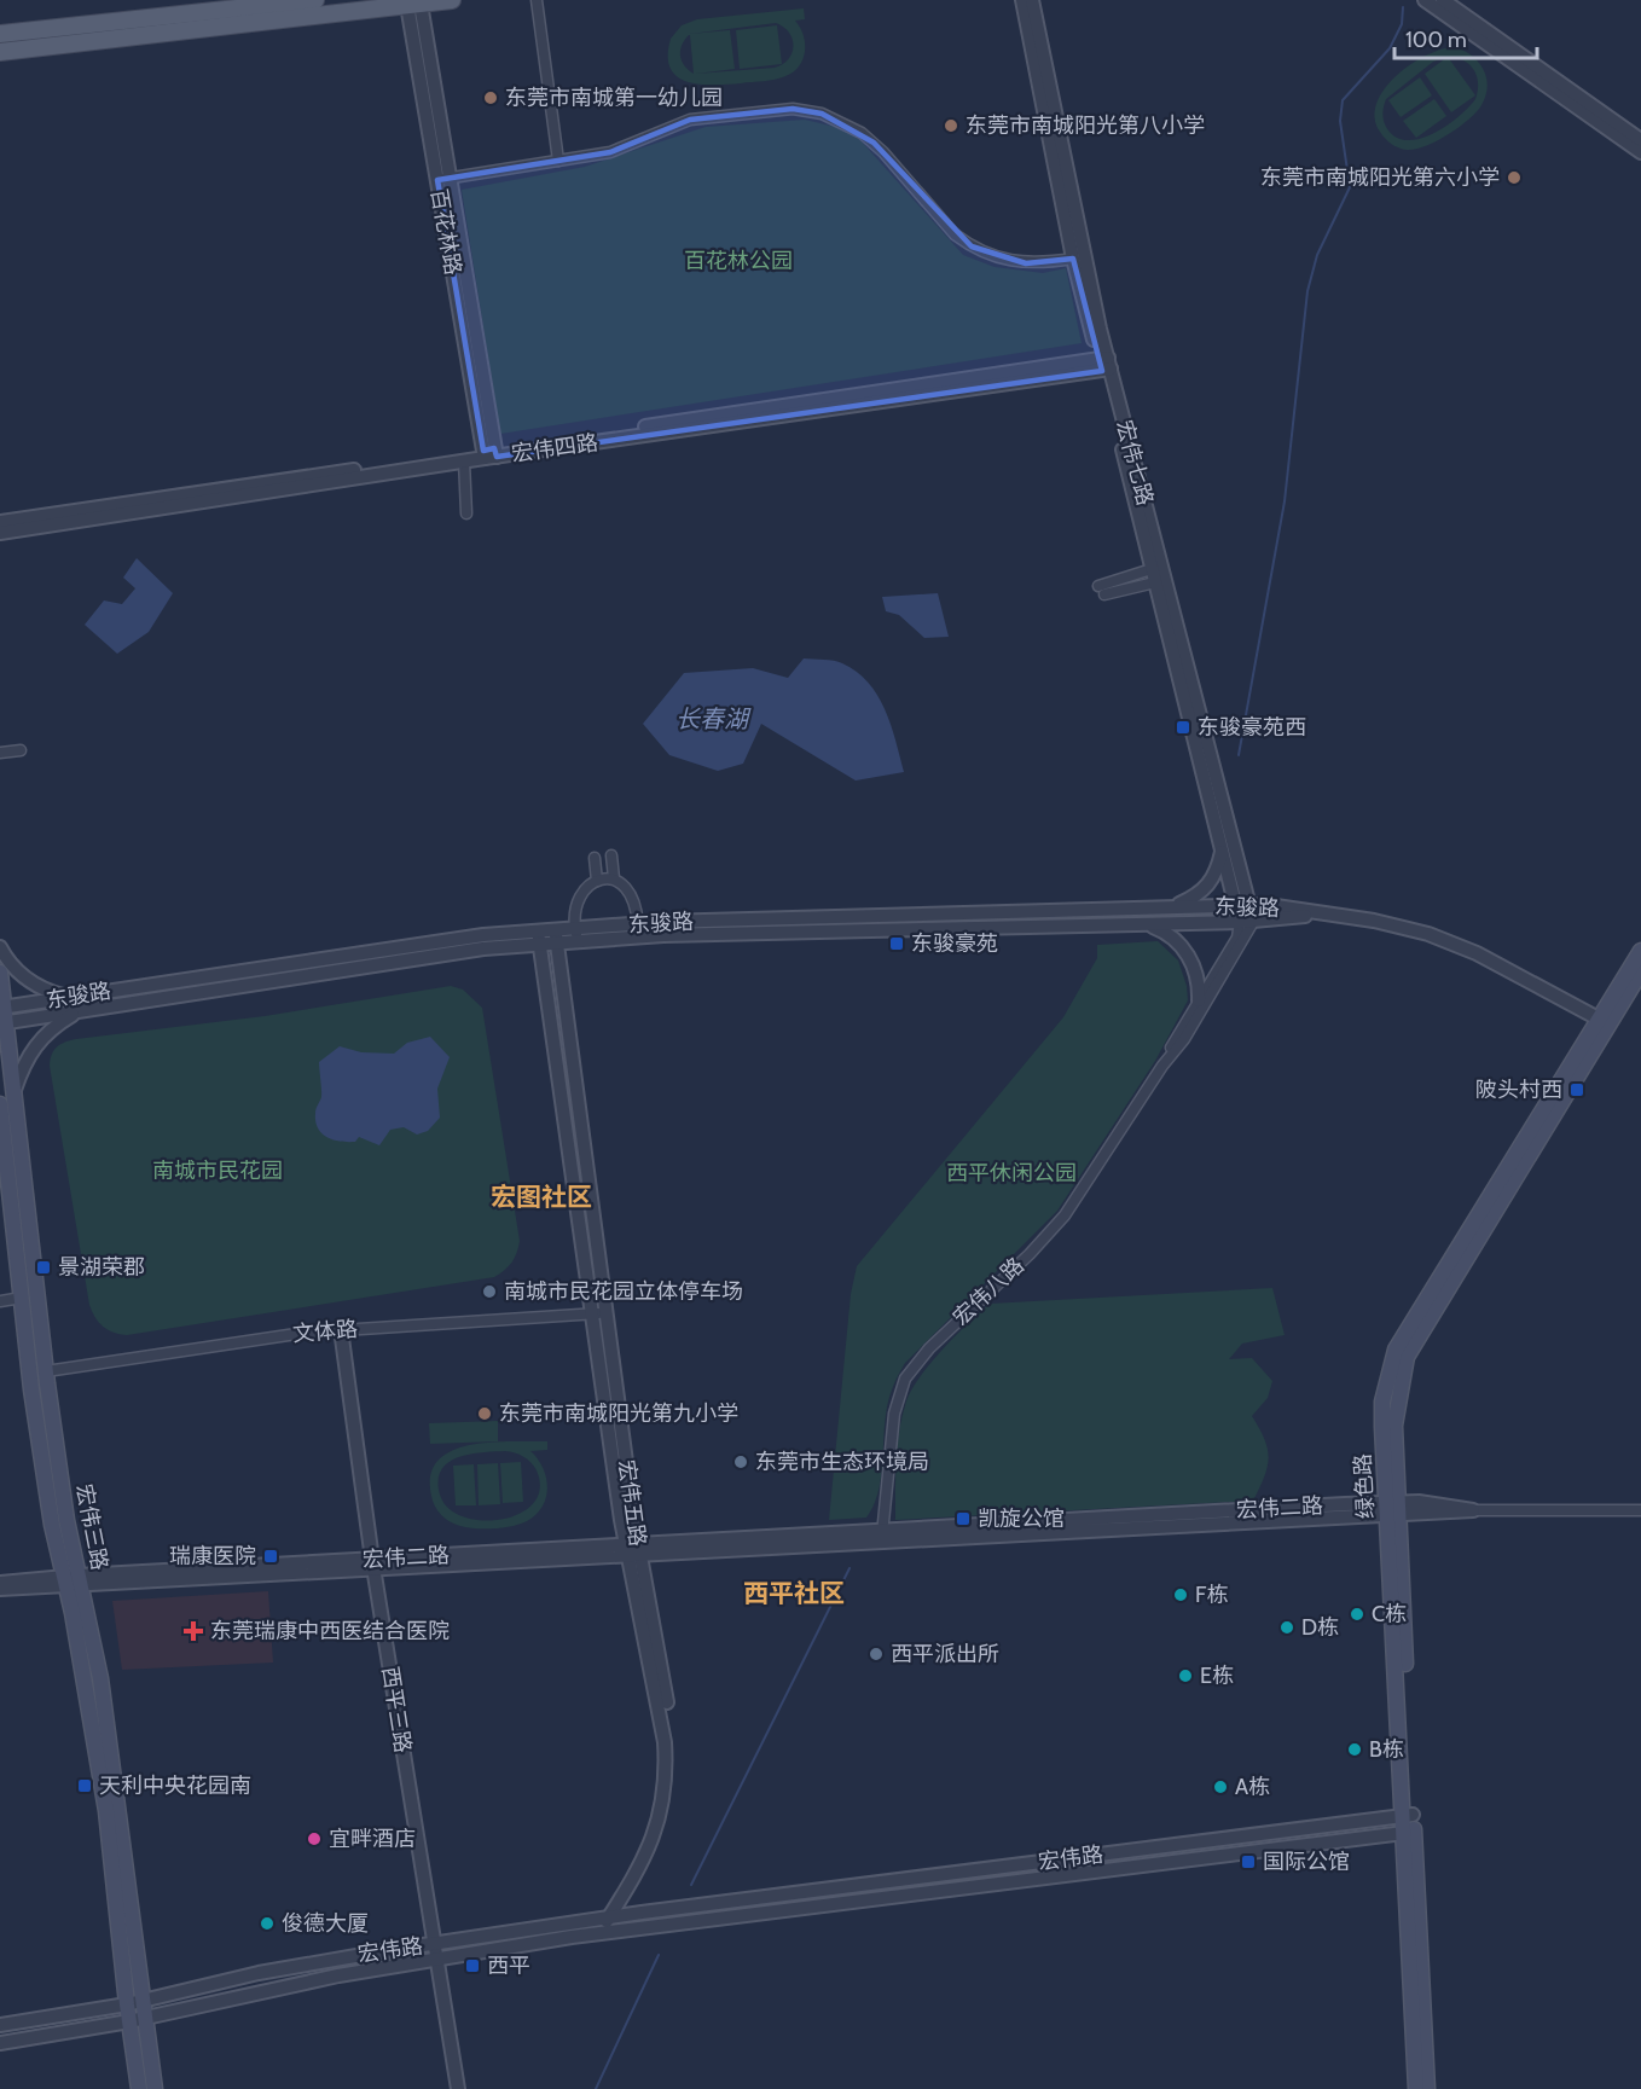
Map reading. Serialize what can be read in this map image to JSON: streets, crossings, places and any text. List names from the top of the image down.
{
  "streets": {
    "main road": ["绿色路", "宏伟三路"],
    "street": [
      "百花林路",
      "宏伟四路",
      "宏伟七路",
      "东骏路",
      "宏伟八路",
      "文体路",
      "宏伟五路",
      "宏伟二路",
      "西平三路",
      "宏伟路"
    ]
  },
  "crossings": [
    ["百花林路", "宏伟四路"],
    ["宏伟四路", "宏伟七路"],
    ["宏伟七路", "东骏路"],
    ["宏伟七路", "宏伟八路"],
    ["东骏路", "宏伟八路"],
    ["东骏路", "绿色路"],
    ["东骏路", "宏伟五路"],
    ["东骏路", "宏伟三路"],
    ["宏伟八路", "宏伟二路"],
    ["文体路", "宏伟五路"],
    ["文体路", "宏伟三路"],
    ["文体路", "西平三路"],
    ["绿色路", "宏伟二路"],
    ["绿色路", "宏伟路"],
    ["宏伟五路", "宏伟二路"],
    ["宏伟五路", "宏伟路"],
    ["宏伟二路", "宏伟三路"],
    ["宏伟二路", "西平三路"],
    ["宏伟三路", "宏伟路"],
    ["西平三路", "宏伟路"]
  ],
  "districts": ["宏图社区", "西平社区"],
  "water": ["长春湖"],
  "parks": ["百花林公园", "南城市民花园", "西平休闲公园"],
  "places": {
    "other": [
      "东莞市南城第一幼儿园",
      "东莞市南城阳光第八小学",
      "东莞市南城阳光第六小学",
      "南城市民花园立体停车场",
      "东莞市南城阳光第九小学",
      "东莞市生态环境局",
      "F栋",
      "C栋",
      "D栋",
      "西平派出所",
      "E栋",
      "B栋",
      "A栋",
      "宜畔酒店",
      "俊德大厦"
    ],
    "transit": [
      "东骏豪苑西",
      "东骏豪苑",
      "陂头村西",
      "景湖荣郡",
      "凯旋公馆",
      "瑞康医院",
      "天利中央花园南",
      "国际公馆",
      "西平"
    ],
    "health": ["东莞瑞康中西医结合医院"]
  },
  "scale_bar": "100 m"
}
